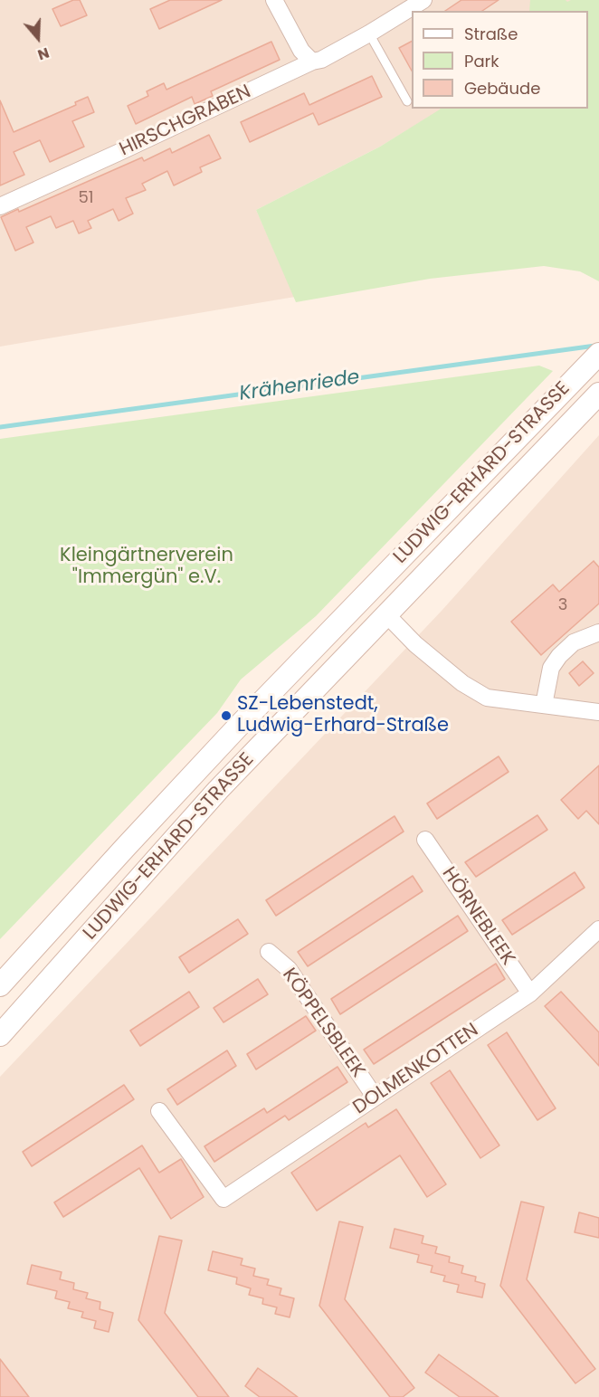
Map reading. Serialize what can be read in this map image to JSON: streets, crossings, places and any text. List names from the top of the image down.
{
  "streets": {
    "main road": ["LUDWIG-ERHARD-STRASSE"],
    "street": [
      "HIRSCHGRABEN",
      "HÖRNEBLEEK",
      "KÖPPELSBLEEK",
      "DOLMENKOTTEN"
    ]
  },
  "crossings": [
    ["HÖRNEBLEEK", "DOLMENKOTTEN"],
    ["KÖPPELSBLEEK", "DOLMENKOTTEN"]
  ],
  "water": ["Krähenriede"],
  "parks": ["Kleingärtnerverein \"Immergün\" e.V."],
  "places": ["SZ-Lebenstedt, Ludwig-Erhard-Straße"],
  "house_numbers": ["51", "3"],
  "legend": ["Straße", "Park", "Gebäude"],
  "north": "bottom"
}
